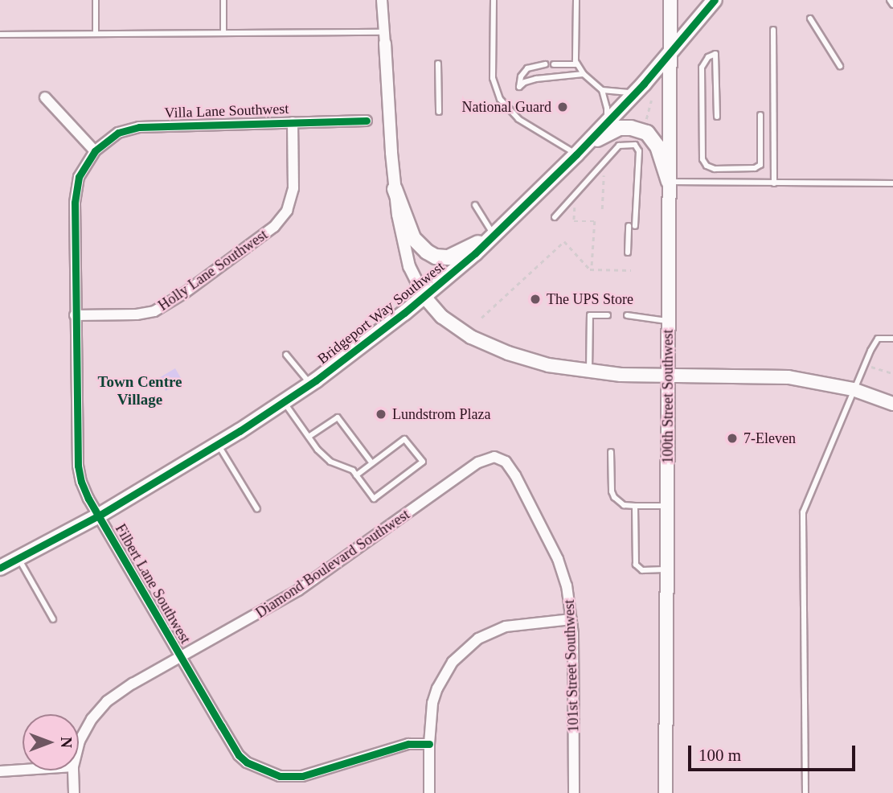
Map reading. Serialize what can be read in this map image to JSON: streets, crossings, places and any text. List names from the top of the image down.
{
  "streets": {
    "main road": ["Bridgeport Way Southwest", "100th Street Southwest"],
    "street": [
      "Villa Lane Southwest",
      "Holly Lane Southwest",
      "Diamond Boulevard Southwest",
      "Filbert Lane Southwest",
      "101st Street Southwest"
    ]
  },
  "crossings": [
    ["Villa Lane Southwest", "Holly Lane Southwest"],
    ["Villa Lane Southwest", "Filbert Lane Southwest"],
    ["Holly Lane Southwest", "Filbert Lane Southwest"],
    ["Bridgeport Way Southwest", "100th Street Southwest"],
    ["Bridgeport Way Southwest", "Filbert Lane Southwest"],
    ["Diamond Boulevard Southwest", "Filbert Lane Southwest"],
    ["Diamond Boulevard Southwest", "101st Street Southwest"]
  ],
  "districts": ["Town Centre Village"],
  "places": [
    "National Guard",
    "The UPS Store",
    "Lundstrom Plaza",
    "7-Eleven"
  ],
  "scale_bar": "100 m",
  "north": "right"
}
